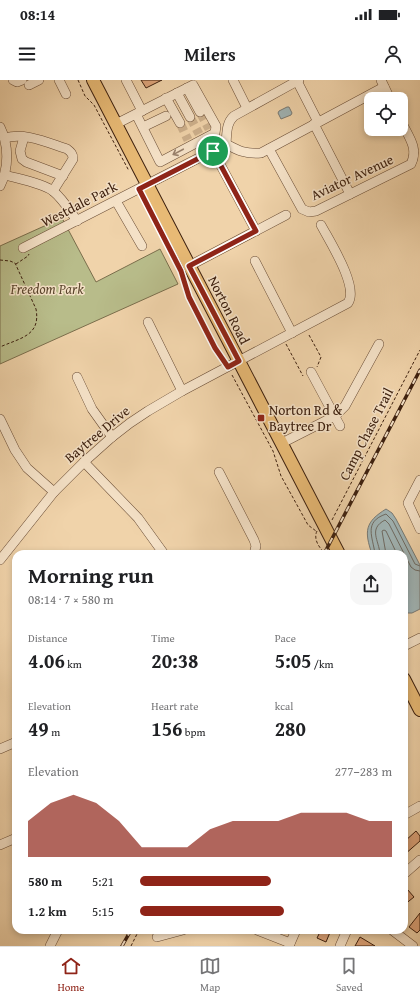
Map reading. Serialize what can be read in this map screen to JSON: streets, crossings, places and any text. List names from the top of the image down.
{
  "streets": {
    "main road": ["Norton Road"],
    "street": ["Aviator Avenue", "Westdale Park", "Baytree Drive"],
    "path": ["Camp Chase Trail"]
  },
  "crossings": [
    ["Westdale Park", "Norton Road"],
    ["Norton Road", "Baytree Drive"]
  ],
  "parks": ["Freedom Park"],
  "places": {
    "transit": ["Norton Rd & Baytree Dr"]
  },
  "page": {
    "status": "08:14",
    "header": "Milers",
    "heading": ["Morning run", "08:14 · 7 × 580 m"],
    "stats": [
      ["Distance", "4.06 km"],
      ["Time", "20:38"],
      ["Pace", "5:05 /km"],
      ["Elevation", "49 m"],
      ["Heart rate", "156 bpm"],
      ["kcal", "280"]
    ],
    "chart": ["Elevation", "277–283 m"],
    "list": [
      {
        "name": "580 m",
        "note": "5:21"
      },
      {
        "name": "1.2 km",
        "note": "5:15"
      }
    ],
    "tabs": ["Home", "Map", "Saved"]
  }
}
